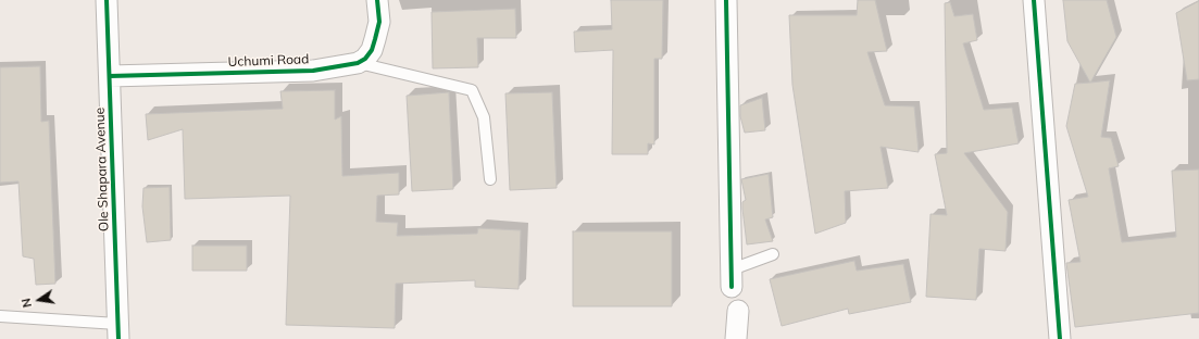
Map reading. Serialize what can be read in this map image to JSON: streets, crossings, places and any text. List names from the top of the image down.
{
  "streets": {
    "street": ["Uchumi Road", "Ole Shapara Avenue"]
  },
  "crossings": [
    ["Uchumi Road", "Ole Shapara Avenue"]
  ],
  "north": "left"
}
